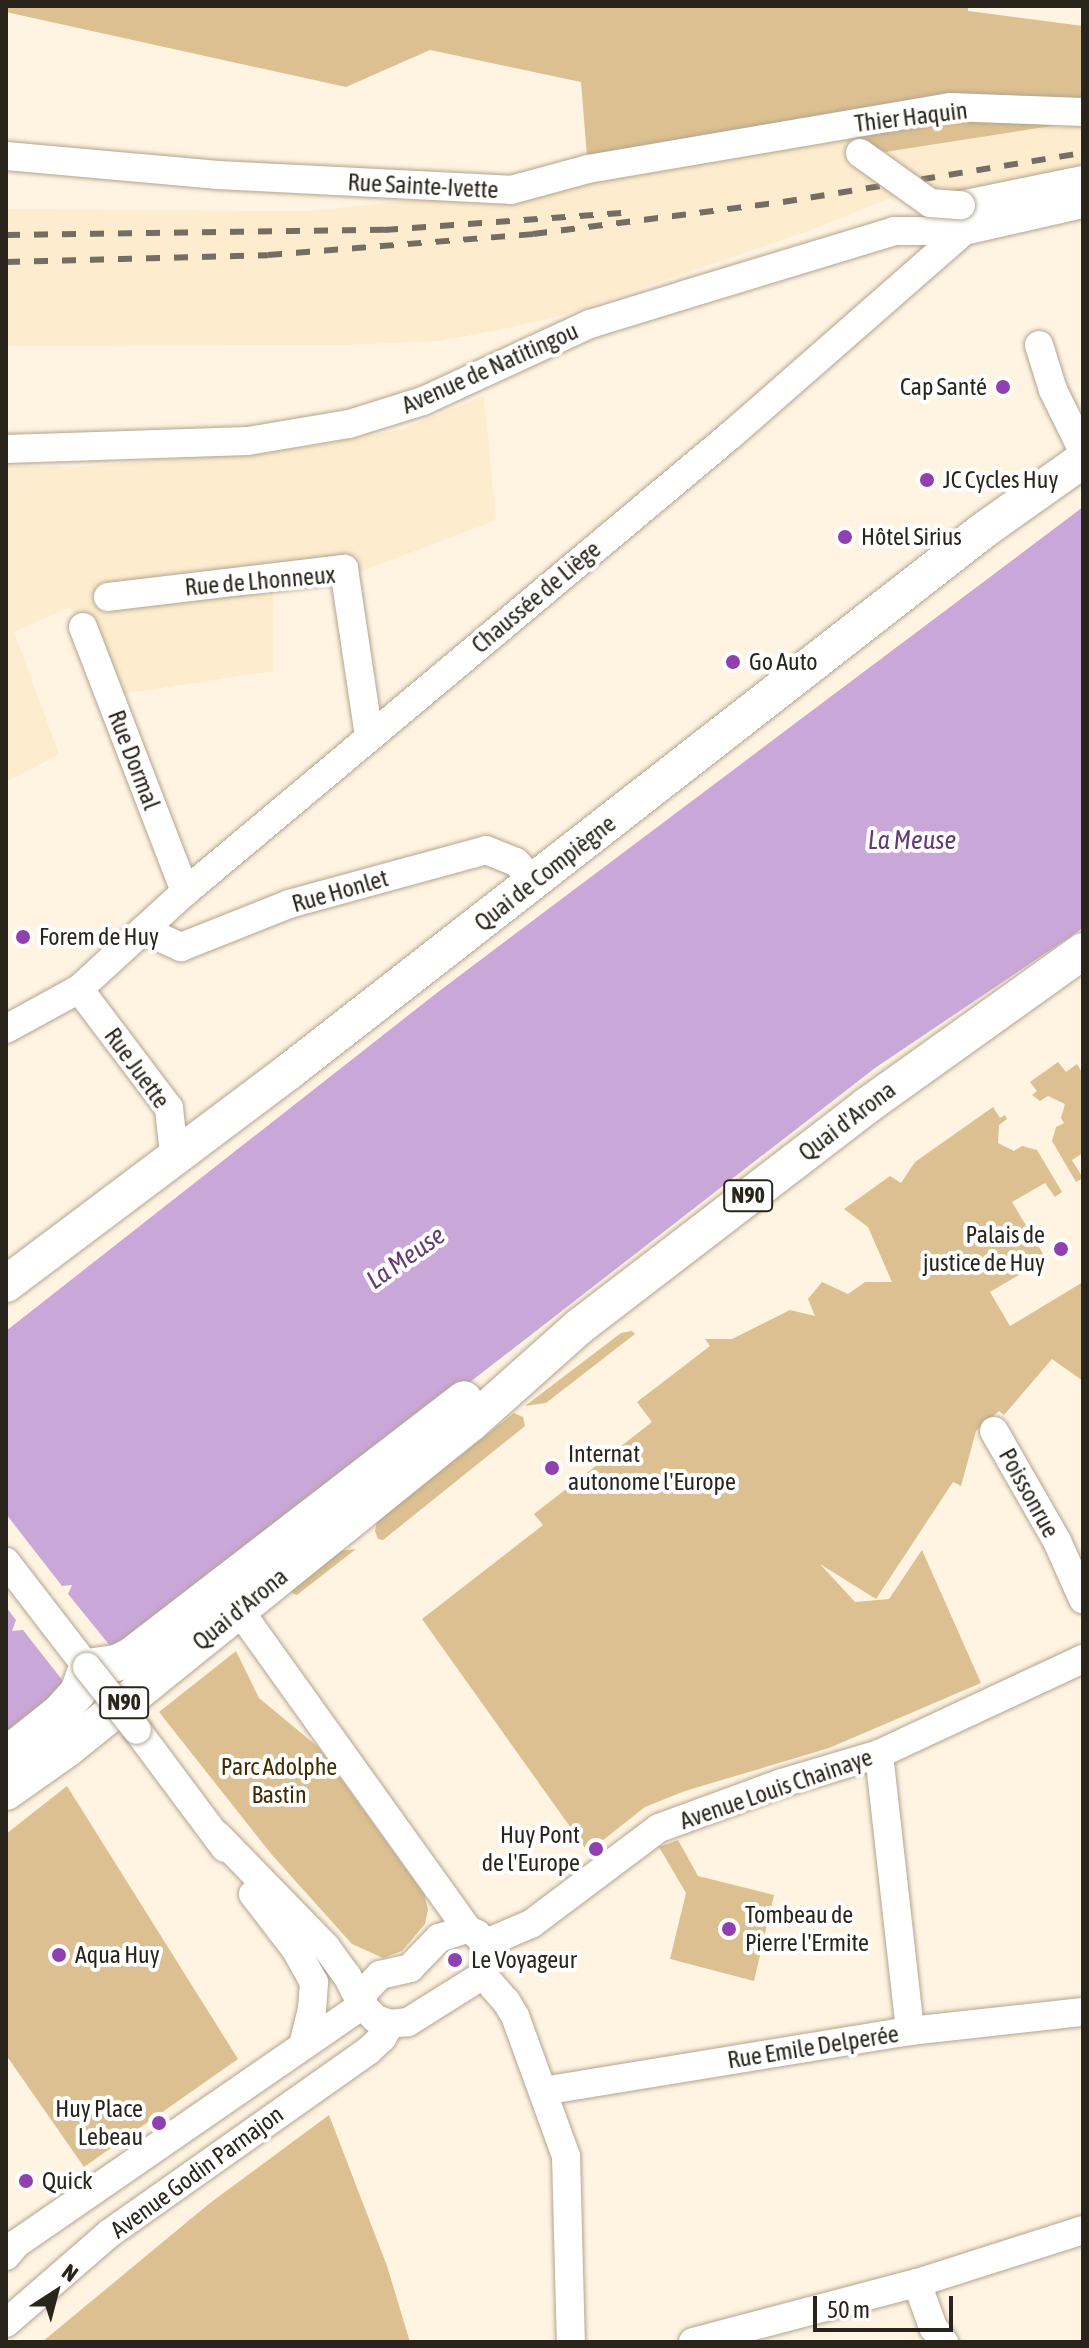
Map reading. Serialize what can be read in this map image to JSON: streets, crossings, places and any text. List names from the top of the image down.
{
  "streets": {
    "main road": ["Quai de Compiègne", "Quai d'Arona", "N90"],
    "street": [
      "Thier Haquin",
      "Rue Sainte-Ivette",
      "Avenue de Natitingou",
      "Rue de Lhonneux",
      "Chaussée de Liège",
      "Rue Dormal",
      "Rue Honlet",
      "Rue Juette",
      "Poissonrue",
      "Avenue Louis Chainaye",
      "Rue Emile Delperée",
      "Avenue Godin Parnajon"
    ]
  },
  "crossings": [
    ["Thier Haquin", "Rue Sainte-Ivette"],
    ["Avenue de Natitingou", "Chaussée de Liège"],
    ["Rue de Lhonneux", "Chaussée de Liège"],
    ["Chaussée de Liège", "Rue Dormal"],
    ["Chaussée de Liège", "Rue Honlet"],
    ["Chaussée de Liège", "Rue Juette"],
    ["Quai de Compiègne", "Rue Honlet"],
    ["Quai de Compiègne", "Rue Juette"]
  ],
  "water": ["La Meuse"],
  "parks": ["Parc Adolphe Bastin"],
  "places": [
    "Cap Santé",
    "JC Cycles Huy",
    "Hôtel Sirius",
    "Go Auto",
    "Forem de Huy",
    "Palais de justice de Huy",
    "Internat autonome l'Europe",
    "Huy Pont de l'Europe",
    "Tombeau de Pierre l'Ermite",
    "Aqua Huy",
    "Le Voyageur",
    "Huy Place Lebeau",
    "Quick"
  ],
  "scale_bar": "50 m",
  "north": "top right"
}
